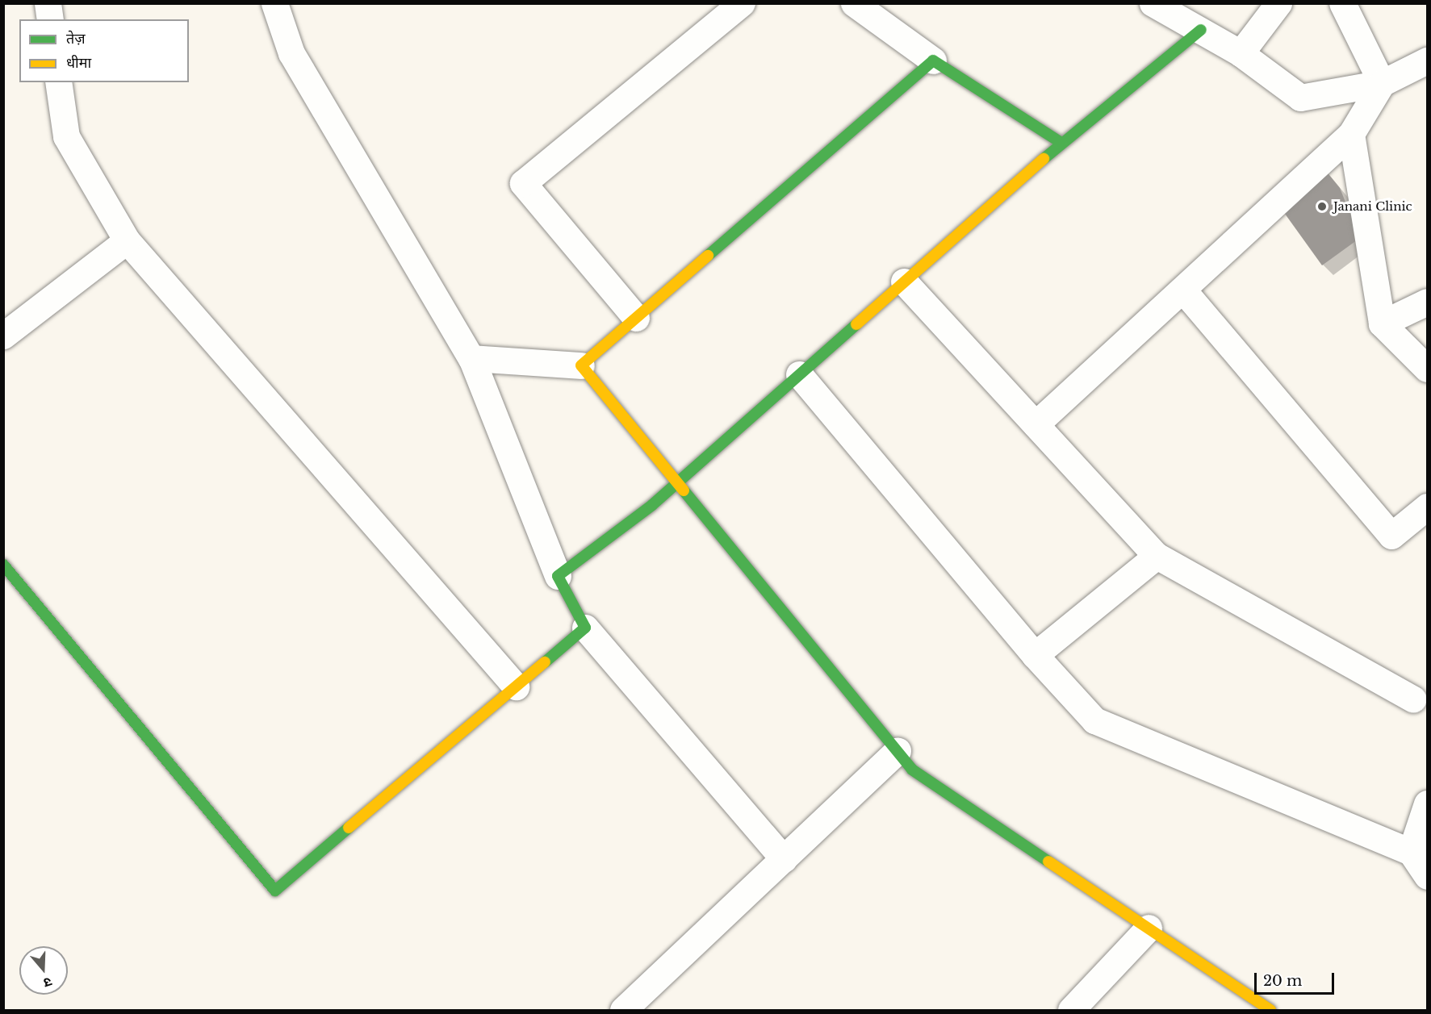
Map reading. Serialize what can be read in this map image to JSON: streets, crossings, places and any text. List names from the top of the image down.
{
  "places": ["Janani Clinic"],
  "legend": ["तेज़", "धीमा"],
  "scale_bar": "20 m",
  "north": "bottom"
}
